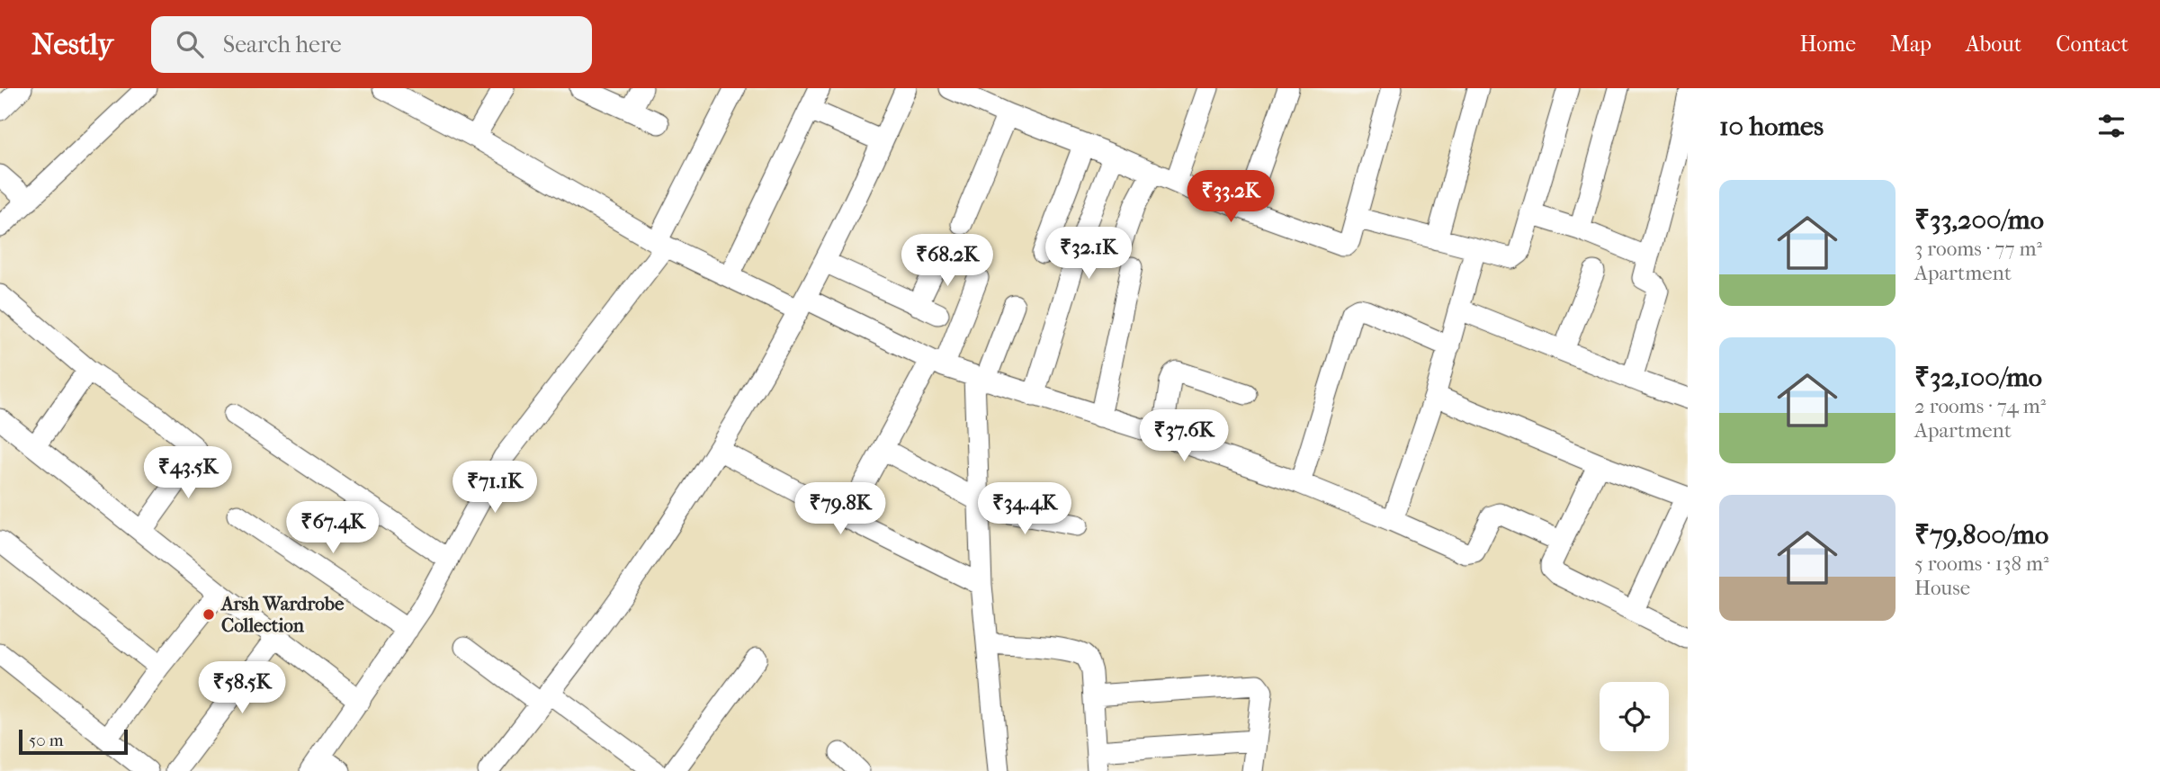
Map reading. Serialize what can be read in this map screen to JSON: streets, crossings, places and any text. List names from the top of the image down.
{
  "places": ["Arsh Wardrobe Collection"],
  "scale_bar": "50 m",
  "page": {
    "header": "Nestly",
    "search": "Search here",
    "nav": [
      "Home",
      "Map",
      "About",
      "Contact"
    ],
    "heading": "10 homes",
    "list": [
      {
        "name": "₹33,200/mo",
        "note": "3 rooms · 77 m² · Apartment"
      },
      {
        "name": "₹32,100/mo",
        "note": "2 rooms · 74 m² · Apartment"
      },
      {
        "name": "₹79,800/mo",
        "note": "5 rooms · 138 m² · House"
      }
    ],
    "price": [
      "₹33.2K",
      "₹32.1K",
      "₹68.2K",
      "₹37.6K",
      "₹43.5K",
      "₹71.1K",
      "₹79.8K",
      "₹34.4K",
      "₹67.4K",
      "₹58.5K"
    ],
    "scale": "50 m"
  }
}
